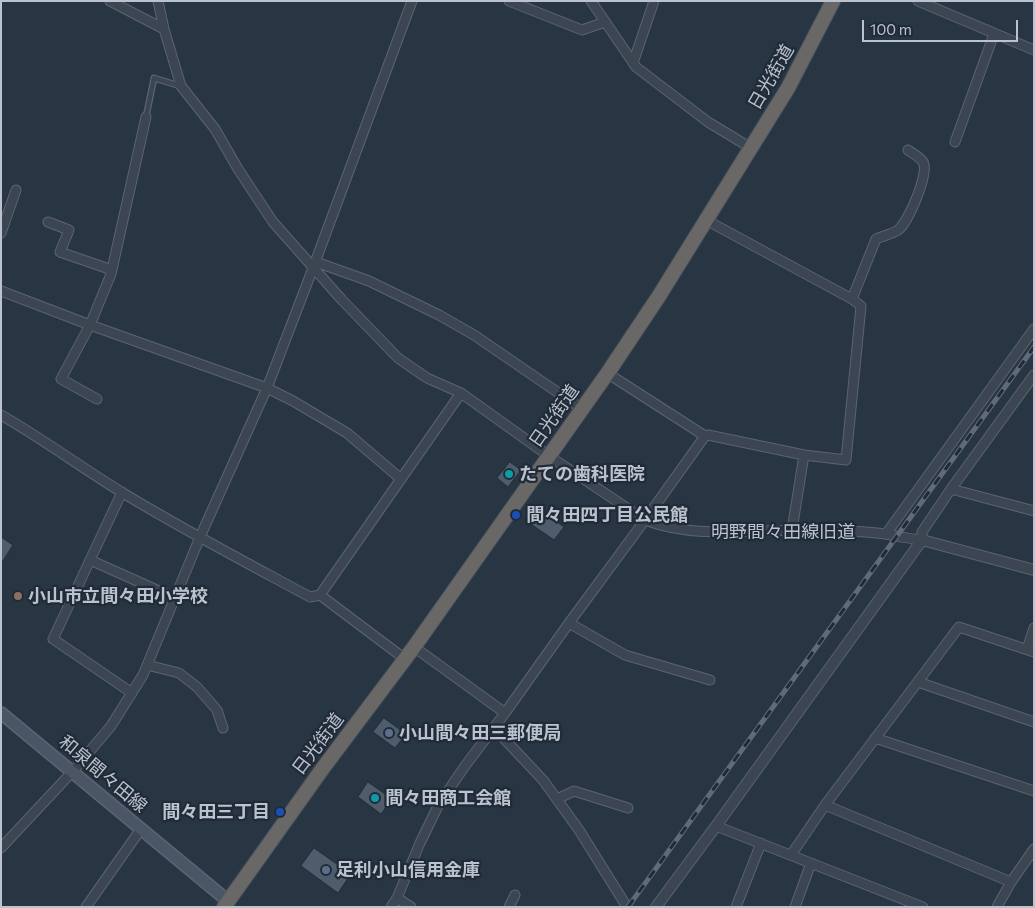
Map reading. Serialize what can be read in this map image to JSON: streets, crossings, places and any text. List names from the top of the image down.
{
  "streets": {
    "highway": ["日光街道"],
    "main road": ["和泉間々田線"],
    "street": ["明野間々田線旧道"]
  },
  "crossings": [
    ["日光街道", "明野間々田線旧道"],
    ["日光街道", "和泉間々田線"]
  ],
  "places": [
    "たての歯科医院",
    "間々田四丁目公民館",
    "小山市立間々田小学校",
    "小山間々田三郵便局",
    "間々田商工会館",
    "間々田三丁目",
    "足利小山信用金庫"
  ],
  "scale_bar": "100 m"
}
